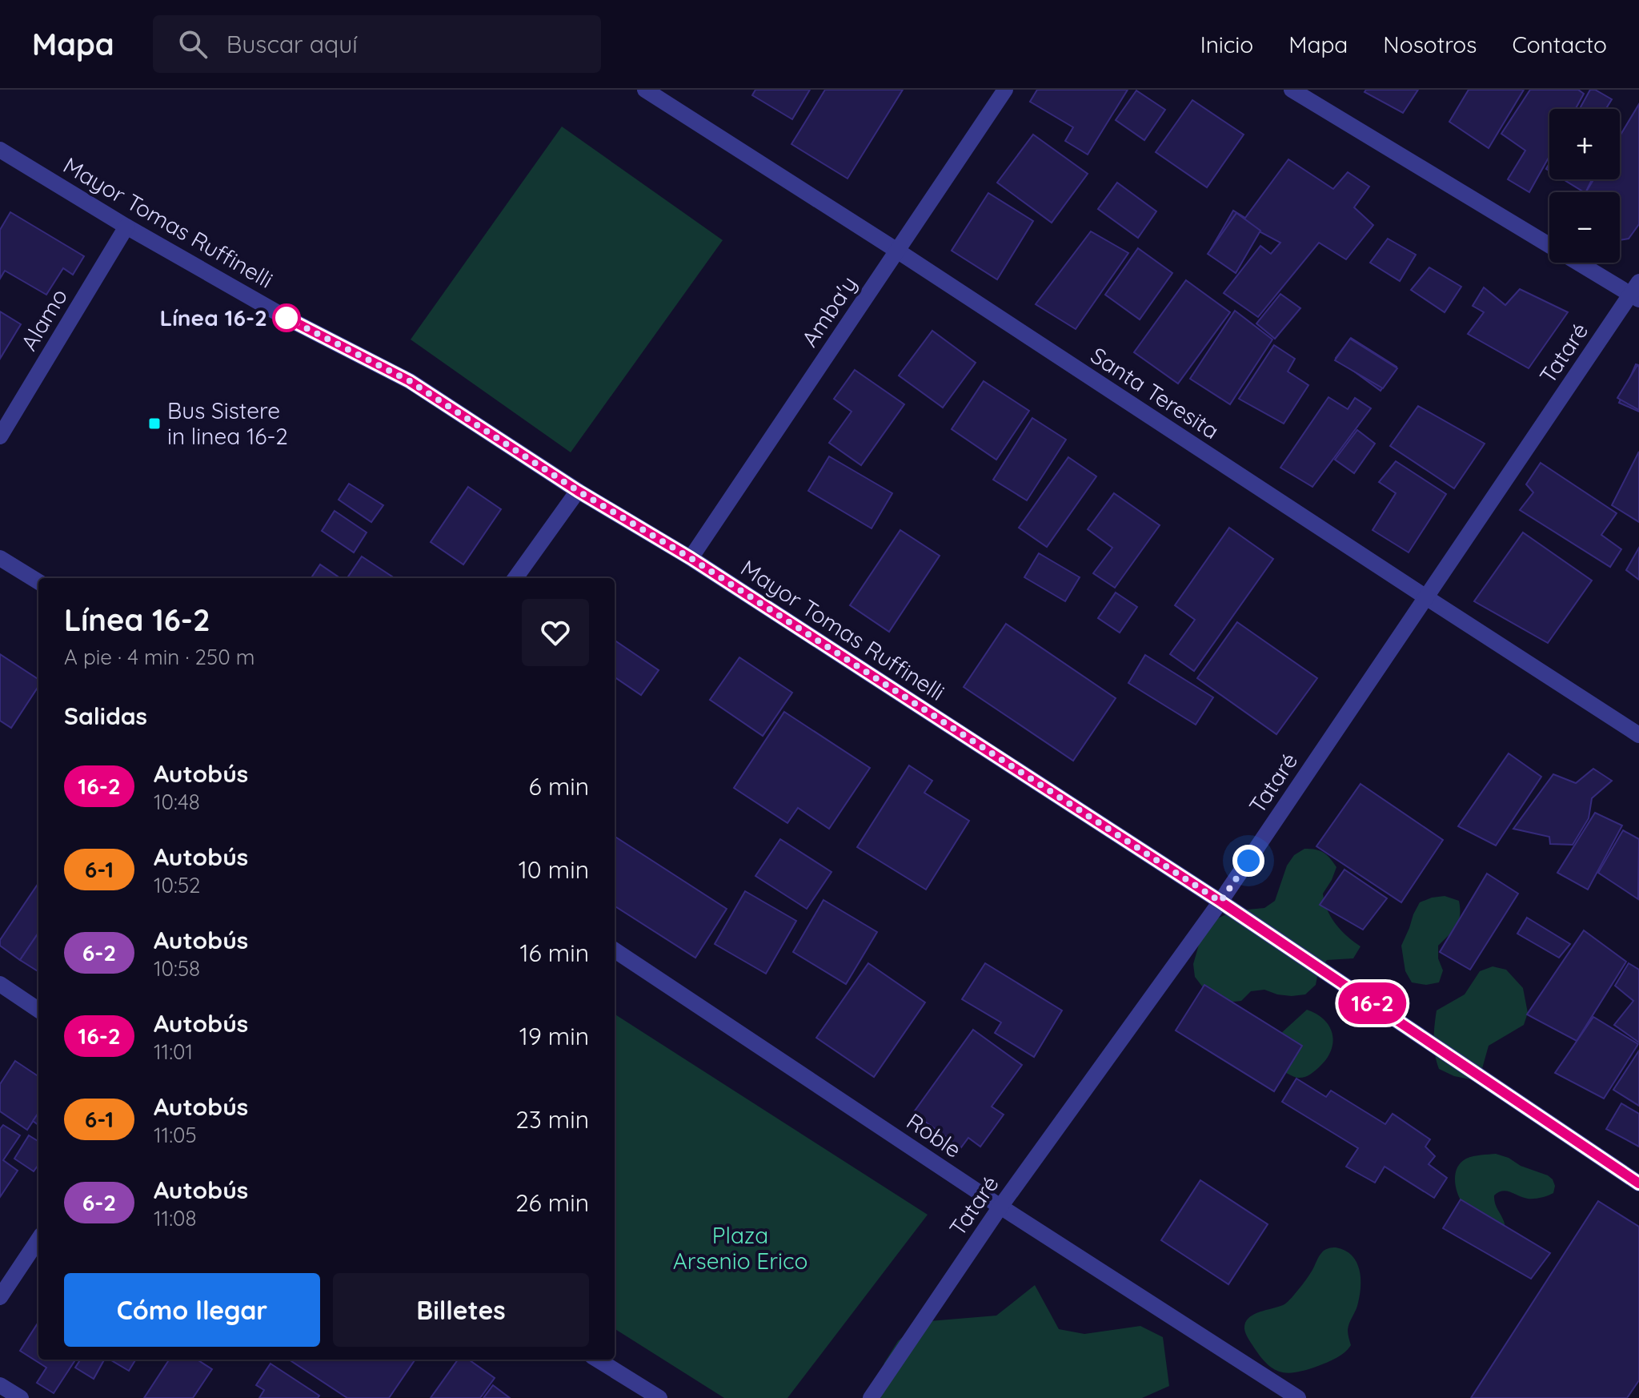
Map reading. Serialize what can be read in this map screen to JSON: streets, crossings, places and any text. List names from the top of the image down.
{
  "streets": {
    "street": [
      "Mayor Tomas Ruffinelli",
      "Amba'y",
      "Alamo",
      "Tataré",
      "Santa Teresita",
      "Roble"
    ]
  },
  "crossings": [
    ["Mayor Tomas Ruffinelli", "Amba'y"],
    ["Mayor Tomas Ruffinelli", "Alamo"],
    ["Mayor Tomas Ruffinelli", "Tataré"],
    ["Amba'y", "Santa Teresita"],
    ["Tataré", "Santa Teresita"],
    ["Tataré", "Roble"]
  ],
  "parks": ["Plaza Arsenio Erico"],
  "places": {
    "other": ["Línea 16-2"],
    "transit": ["Bus Sistere in linea 16-2"]
  },
  "lines": ["bus line 16-2"],
  "page": {
    "header": "Mapa",
    "search": "Buscar aquí",
    "nav": [
      "Inicio",
      "Mapa",
      "Nosotros",
      "Contacto"
    ],
    "on_map": "16-2",
    "map_buttons": ["+", "−"],
    "heading": [
      ["Línea 16-2", "A pie · 4 min · 250 m"],
      "Salidas"
    ],
    "list": [
      {
        "mark": "16-2",
        "name": "Autobús",
        "note": "10:48",
        "value": "6 min"
      },
      {
        "mark": "6-1",
        "name": "Autobús",
        "note": "10:52",
        "value": "10 min"
      },
      {
        "mark": "6-2",
        "name": "Autobús",
        "note": "10:58",
        "value": "16 min"
      },
      {
        "mark": "16-2",
        "name": "Autobús",
        "note": "11:01",
        "value": "19 min"
      },
      {
        "mark": "6-1",
        "name": "Autobús",
        "note": "11:05",
        "value": "23 min"
      },
      {
        "mark": "6-2",
        "name": "Autobús",
        "note": "11:08",
        "value": "26 min"
      }
    ],
    "buttons": ["Cómo llegar", "Billetes"]
  }
}
